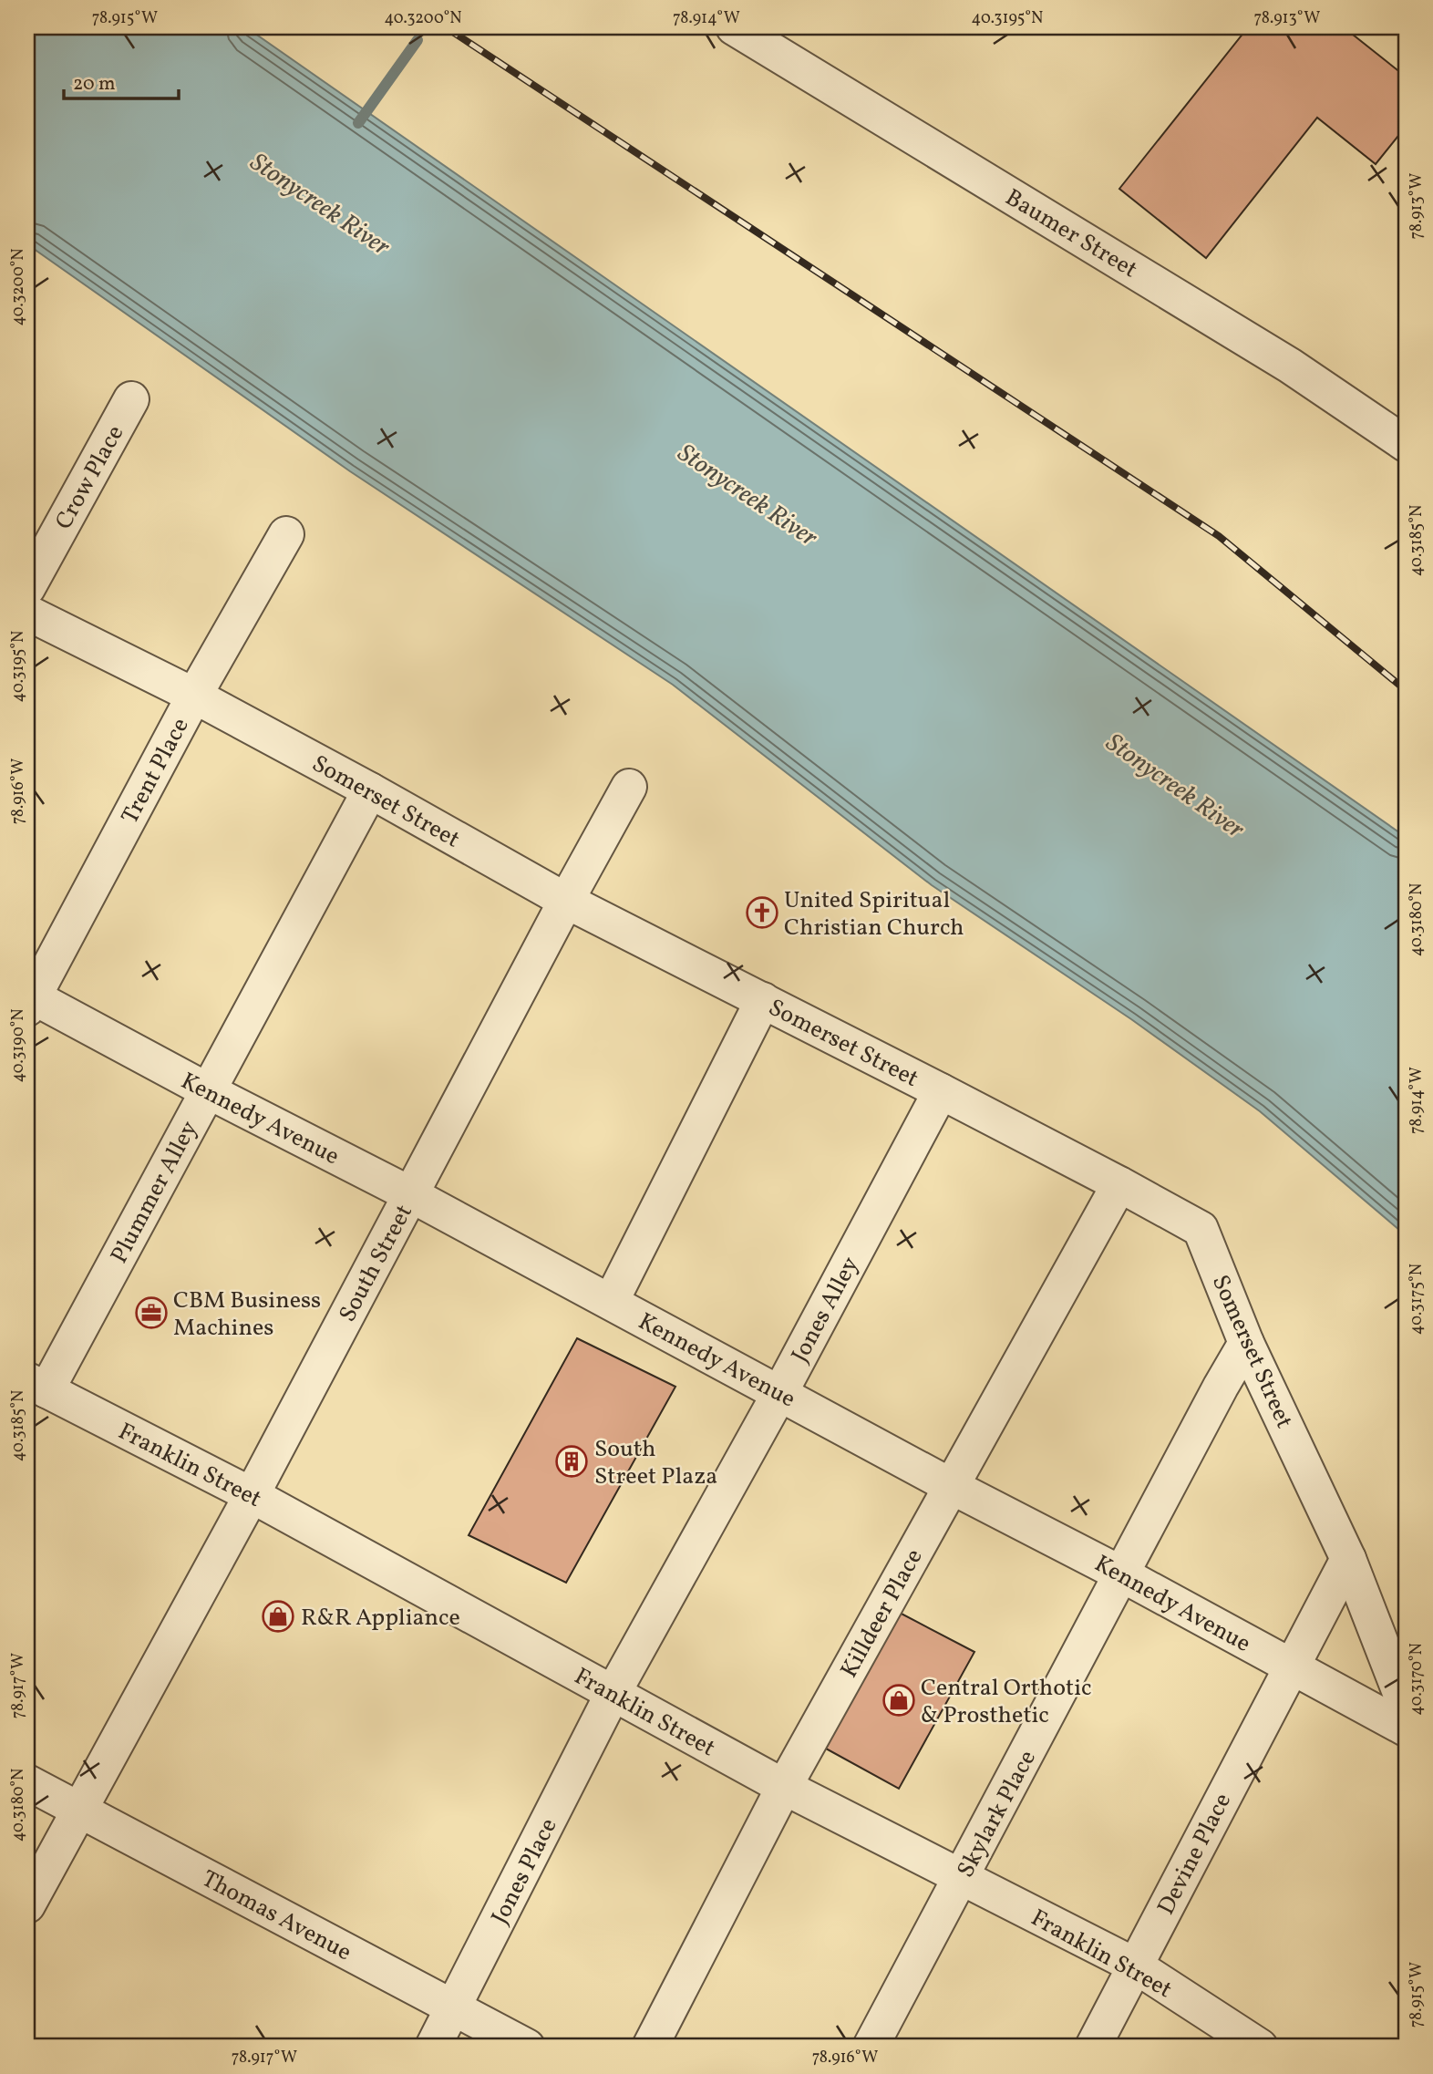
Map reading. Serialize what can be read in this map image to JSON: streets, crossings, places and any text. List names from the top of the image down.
{
  "streets": {
    "street": [
      "Baumer Street",
      "Crow Place",
      "Trent Place",
      "Somerset Street",
      "Kennedy Avenue",
      "Plummer Alley",
      "South Street",
      "Jones Alley",
      "Franklin Street",
      "Killdeer Place",
      "Skylark Place",
      "Devine Place",
      "Jones Place",
      "Thomas Avenue"
    ]
  },
  "crossings": [
    ["Trent Place", "Somerset Street"],
    ["Trent Place", "Kennedy Avenue"],
    ["Somerset Street", "Plummer Alley"],
    ["Somerset Street", "South Street"],
    ["Somerset Street", "Jones Alley"],
    ["Somerset Street", "Killdeer Place"],
    ["Somerset Street", "Skylark Place"],
    ["Somerset Street", "Devine Place"],
    ["Kennedy Avenue", "Plummer Alley"],
    ["Kennedy Avenue", "South Street"],
    ["Kennedy Avenue", "Jones Alley"],
    ["Kennedy Avenue", "Killdeer Place"],
    ["Kennedy Avenue", "Skylark Place"],
    ["Kennedy Avenue", "Devine Place"],
    ["Plummer Alley", "Franklin Street"],
    ["South Street", "Franklin Street"],
    ["South Street", "Thomas Avenue"],
    ["Jones Alley", "Franklin Street"],
    ["Jones Alley", "Jones Place"],
    ["Franklin Street", "Killdeer Place"],
    ["Franklin Street", "Skylark Place"],
    ["Franklin Street", "Devine Place"],
    ["Franklin Street", "Jones Place"],
    ["Jones Place", "Thomas Avenue"]
  ],
  "water": ["Stonycreek River"],
  "places": {
    "church": ["United Spiritual Christian Church"],
    "office": ["CBM Business Machines"],
    "building": ["South Street Plaza"],
    "shop": ["R&R Appliance", "Central Orthotic & Prosthetic"]
  },
  "scale_bar": "20 m",
  "coordinates": [
    "78.915°W",
    "40.3200°N",
    "78.914°W",
    "40.3195°N",
    "78.913°W",
    "40.3185°N",
    "78.916°W",
    "40.3180°N",
    "40.3190°N",
    "40.3175°N",
    "40.3170°N",
    "78.917°W"
  ]
}
